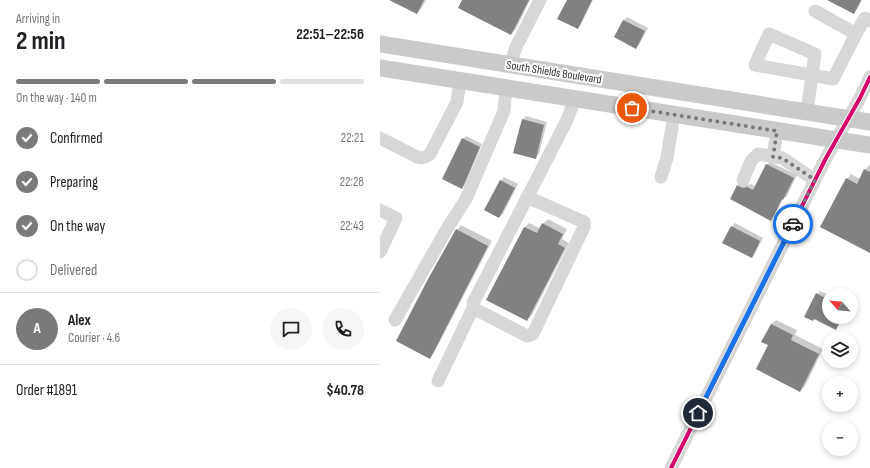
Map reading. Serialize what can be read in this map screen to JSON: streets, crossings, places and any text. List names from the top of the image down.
{
  "streets": {
    "main road": ["South Shields Boulevard"]
  },
  "north": "top left",
  "page": {
    "heading": ["2 min", "Arriving in", "22:51–22:56"],
    "panel": [
      "Alex",
      "Courier · 4.6",
      "Order #1891",
      "$40.78"
    ],
    "bar": "On the way · 140 m",
    "list": [
      ["Confirmed", "22:21"],
      ["Preparing", "22:28"],
      ["On the way", "22:43"],
      "Delivered"
    ],
    "map_buttons": ["+", "−"],
    "round": "A"
  }
}
